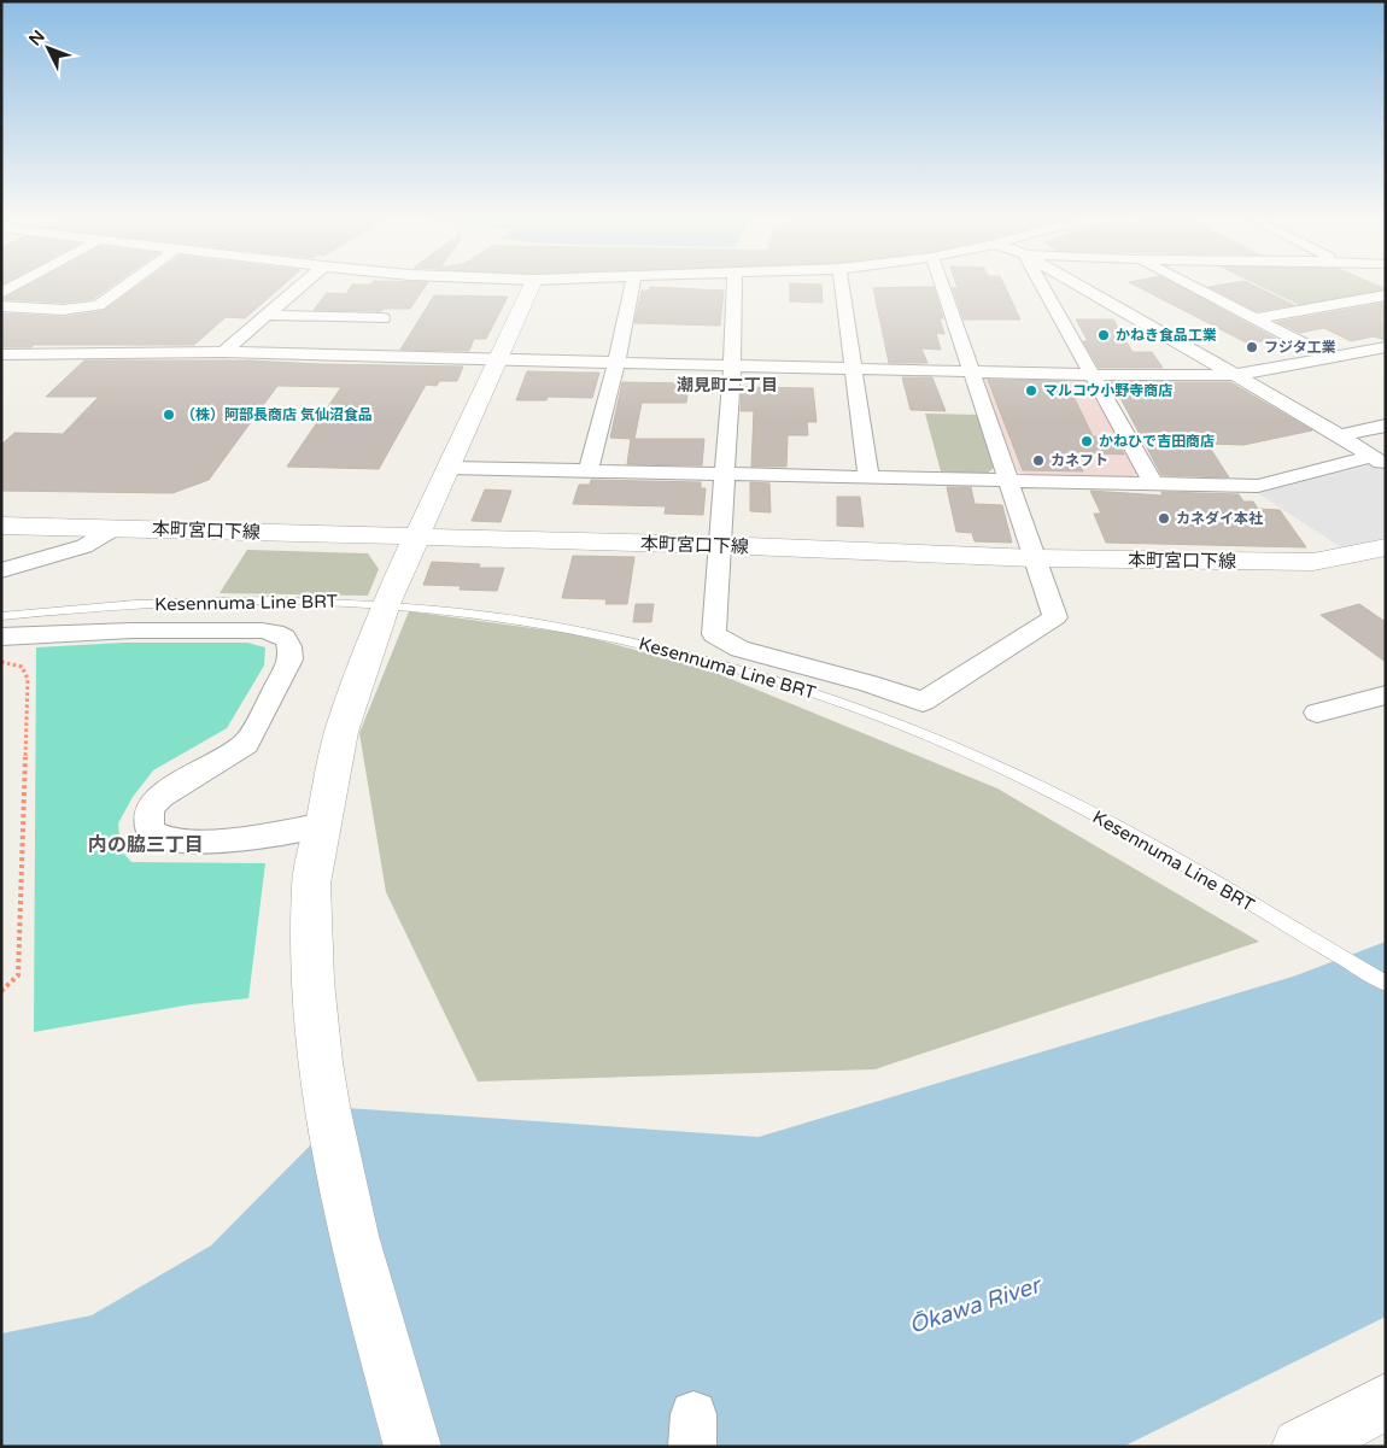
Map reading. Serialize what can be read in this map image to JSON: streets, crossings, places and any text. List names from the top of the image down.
{
  "streets": {
    "street": ["本町宮口下線"],
    "lane": ["Kesennuma Line BRT"]
  },
  "districts": ["潮見町二丁目", "内の脇三丁目"],
  "water": ["Ōkawa River"],
  "places": [
    "かねき食品工業",
    "フジタ工業",
    "マルコウ小野寺商店",
    "（株）阿部長商店 気仙沼食品",
    "かねひで吉田商店",
    "カネフト",
    "カネダイ本社"
  ],
  "north": "top left"
}
